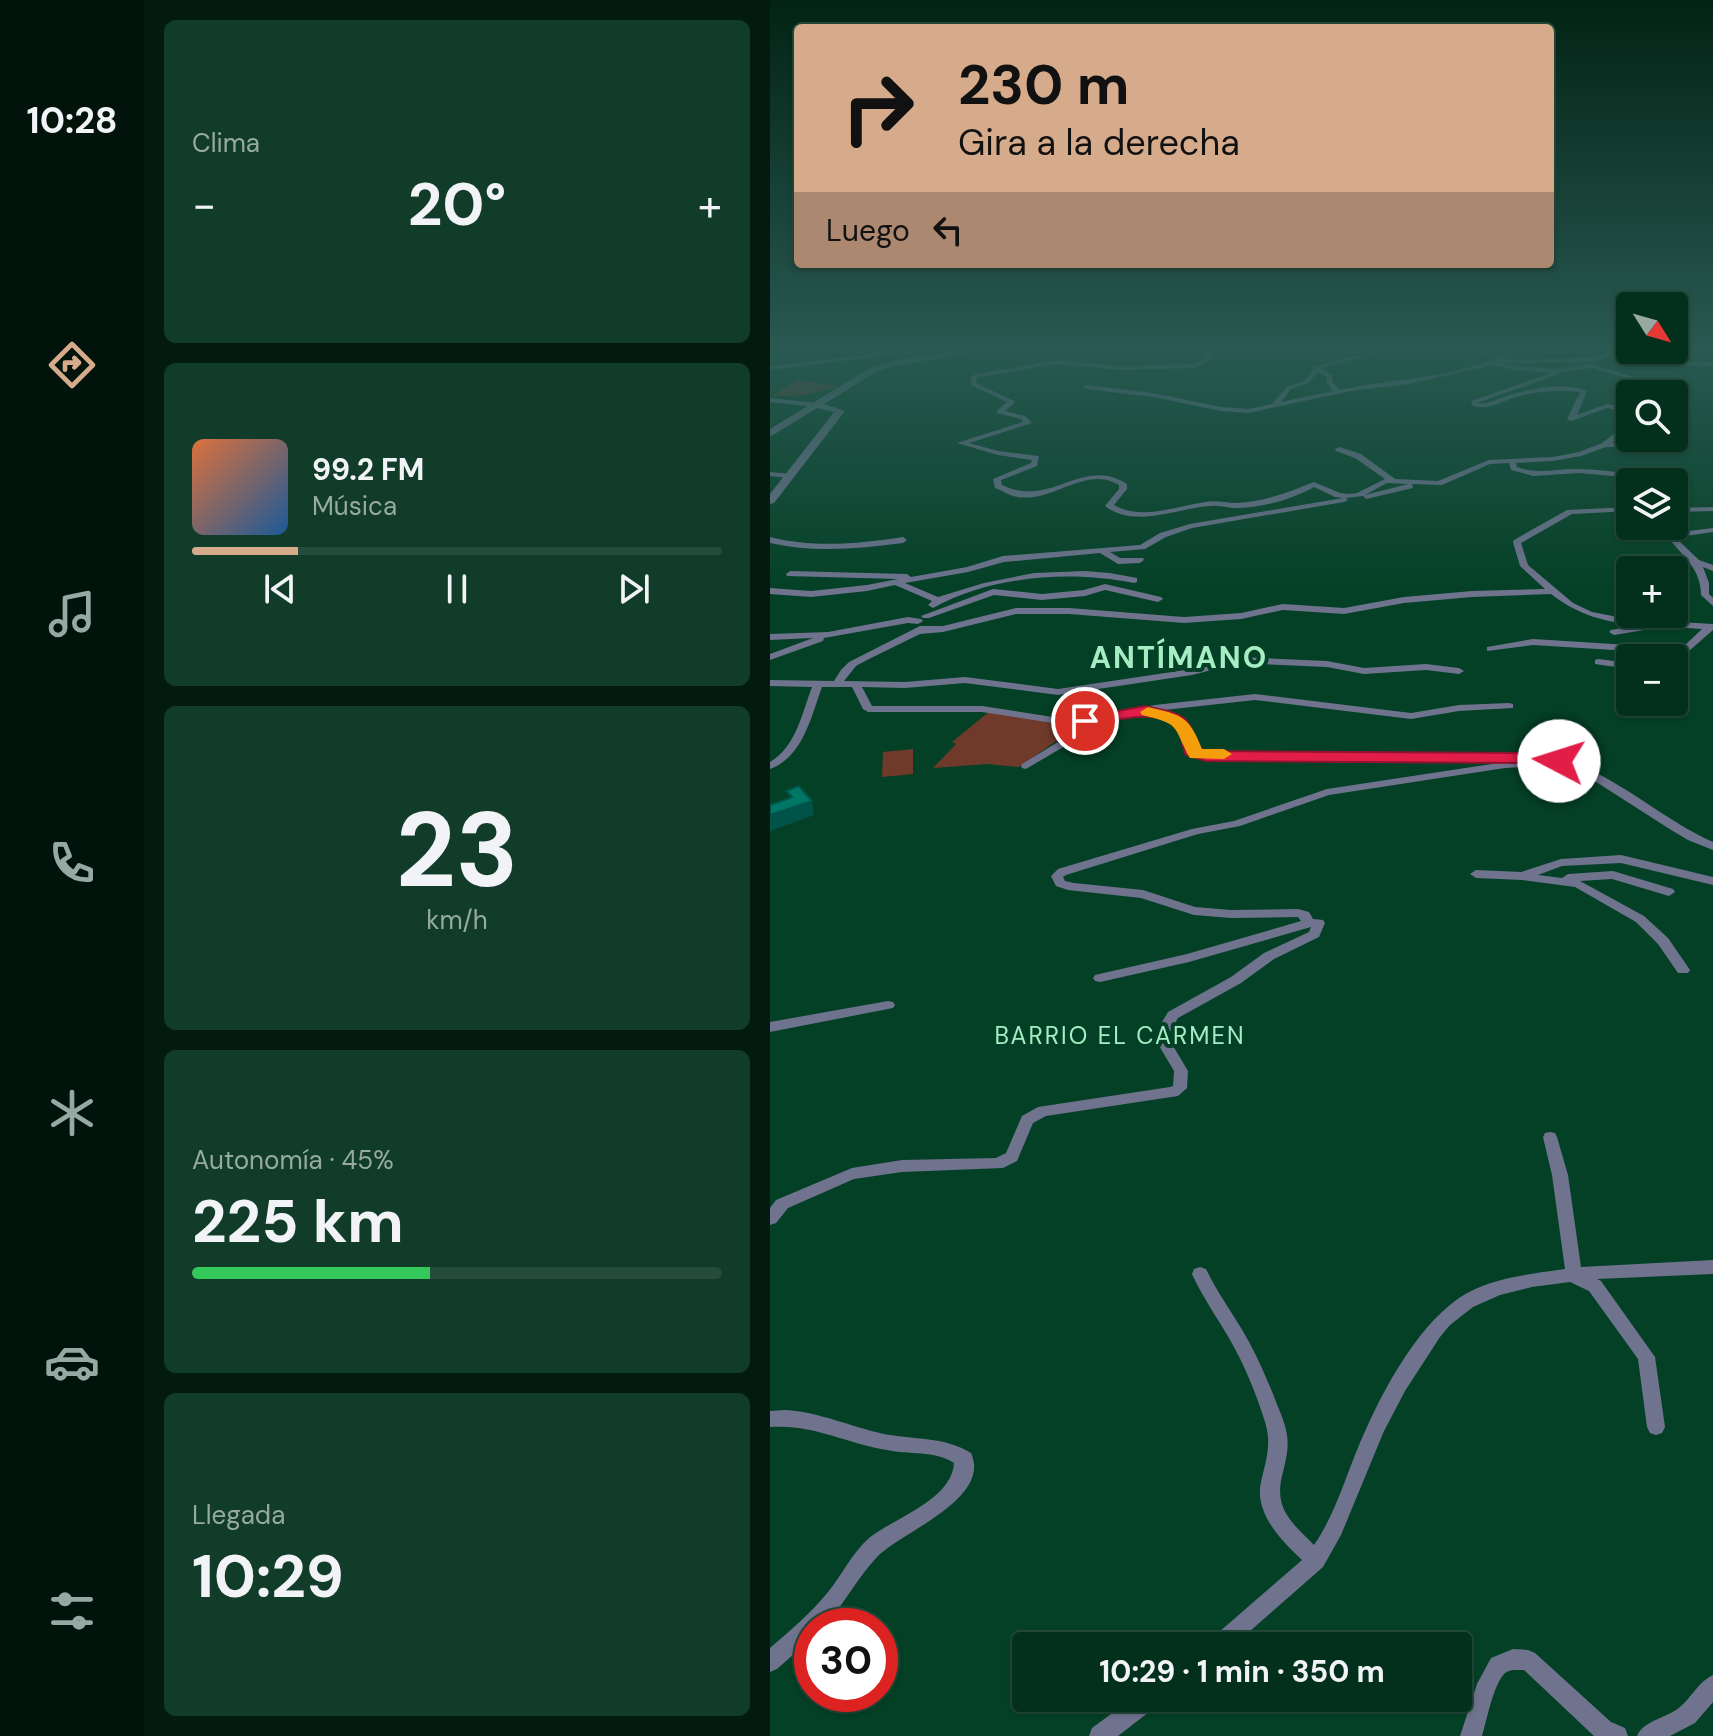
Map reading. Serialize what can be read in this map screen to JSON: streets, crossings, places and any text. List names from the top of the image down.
{
  "districts": ["ANTÍMANO", "BARRIO EL CARMEN"],
  "north": "bottom right",
  "page": {
    "tabs": "10:28",
    "tile": [
      "Clima",
      ["23", "km/h"],
      ["Autonomía · 45%", "225 km"],
      ["Llegada", "10:29"]
    ],
    "turn": ["230 m", "Gira a la derecha"],
    "heat": ["−", "20°", "+"],
    "then": "Luego",
    "map_buttons": ["+", "−"],
    "song": ["99.2 FM", "Música"],
    "limit": "30",
    "trip": "10:29 · 1 min · 350 m"
  }
}
